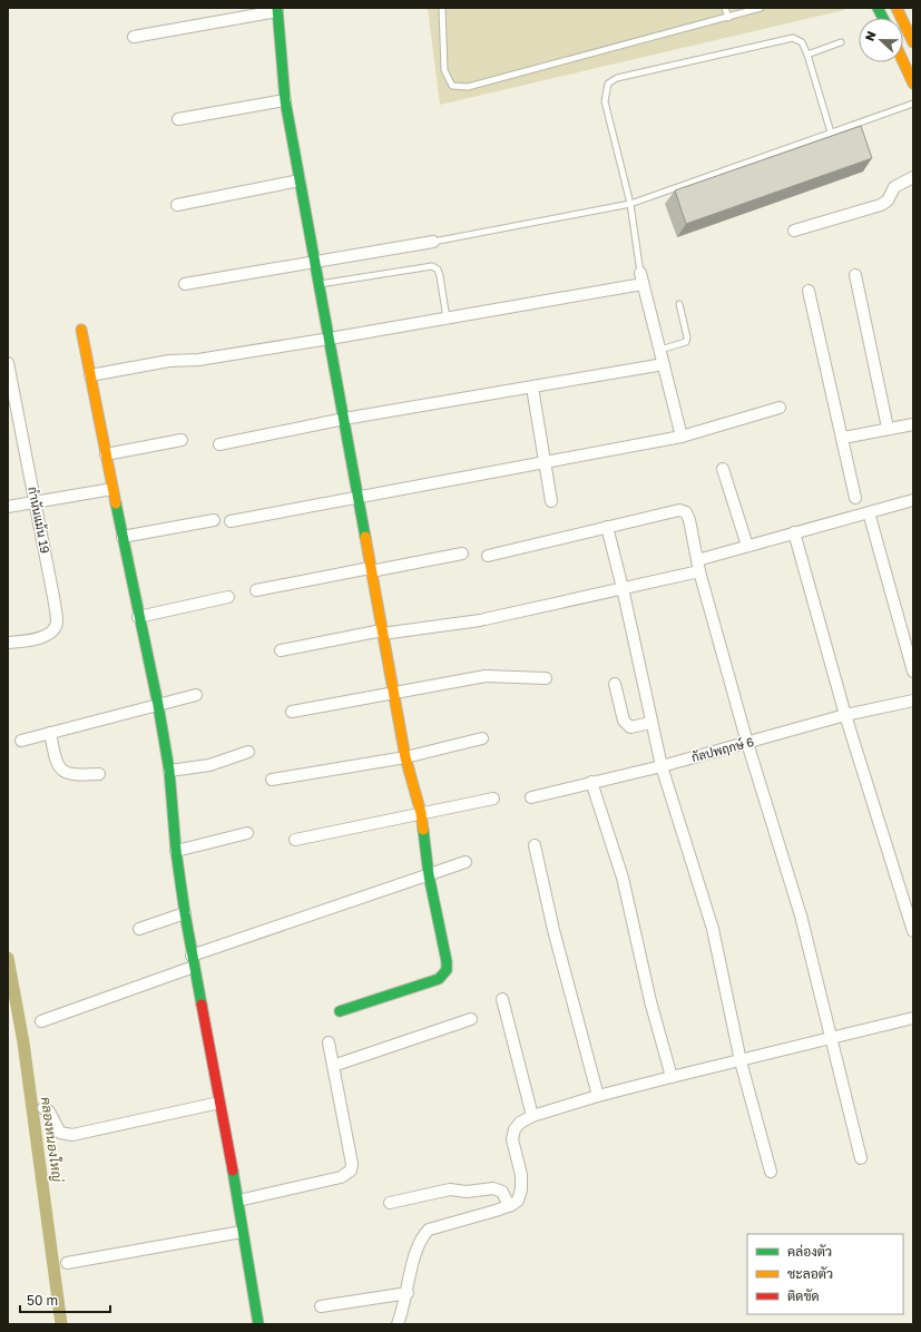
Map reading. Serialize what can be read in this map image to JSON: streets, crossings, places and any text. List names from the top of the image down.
{
  "streets": {
    "street": ["กำนันแม้น 19", "กัลปพฤกษ์ 6"]
  },
  "water": ["คลองหนองใหญ่"],
  "legend": ["คล่องตัว", "ชะลอตัว", "ติดขัด"],
  "scale_bar": "50 m",
  "north": "left"
}
